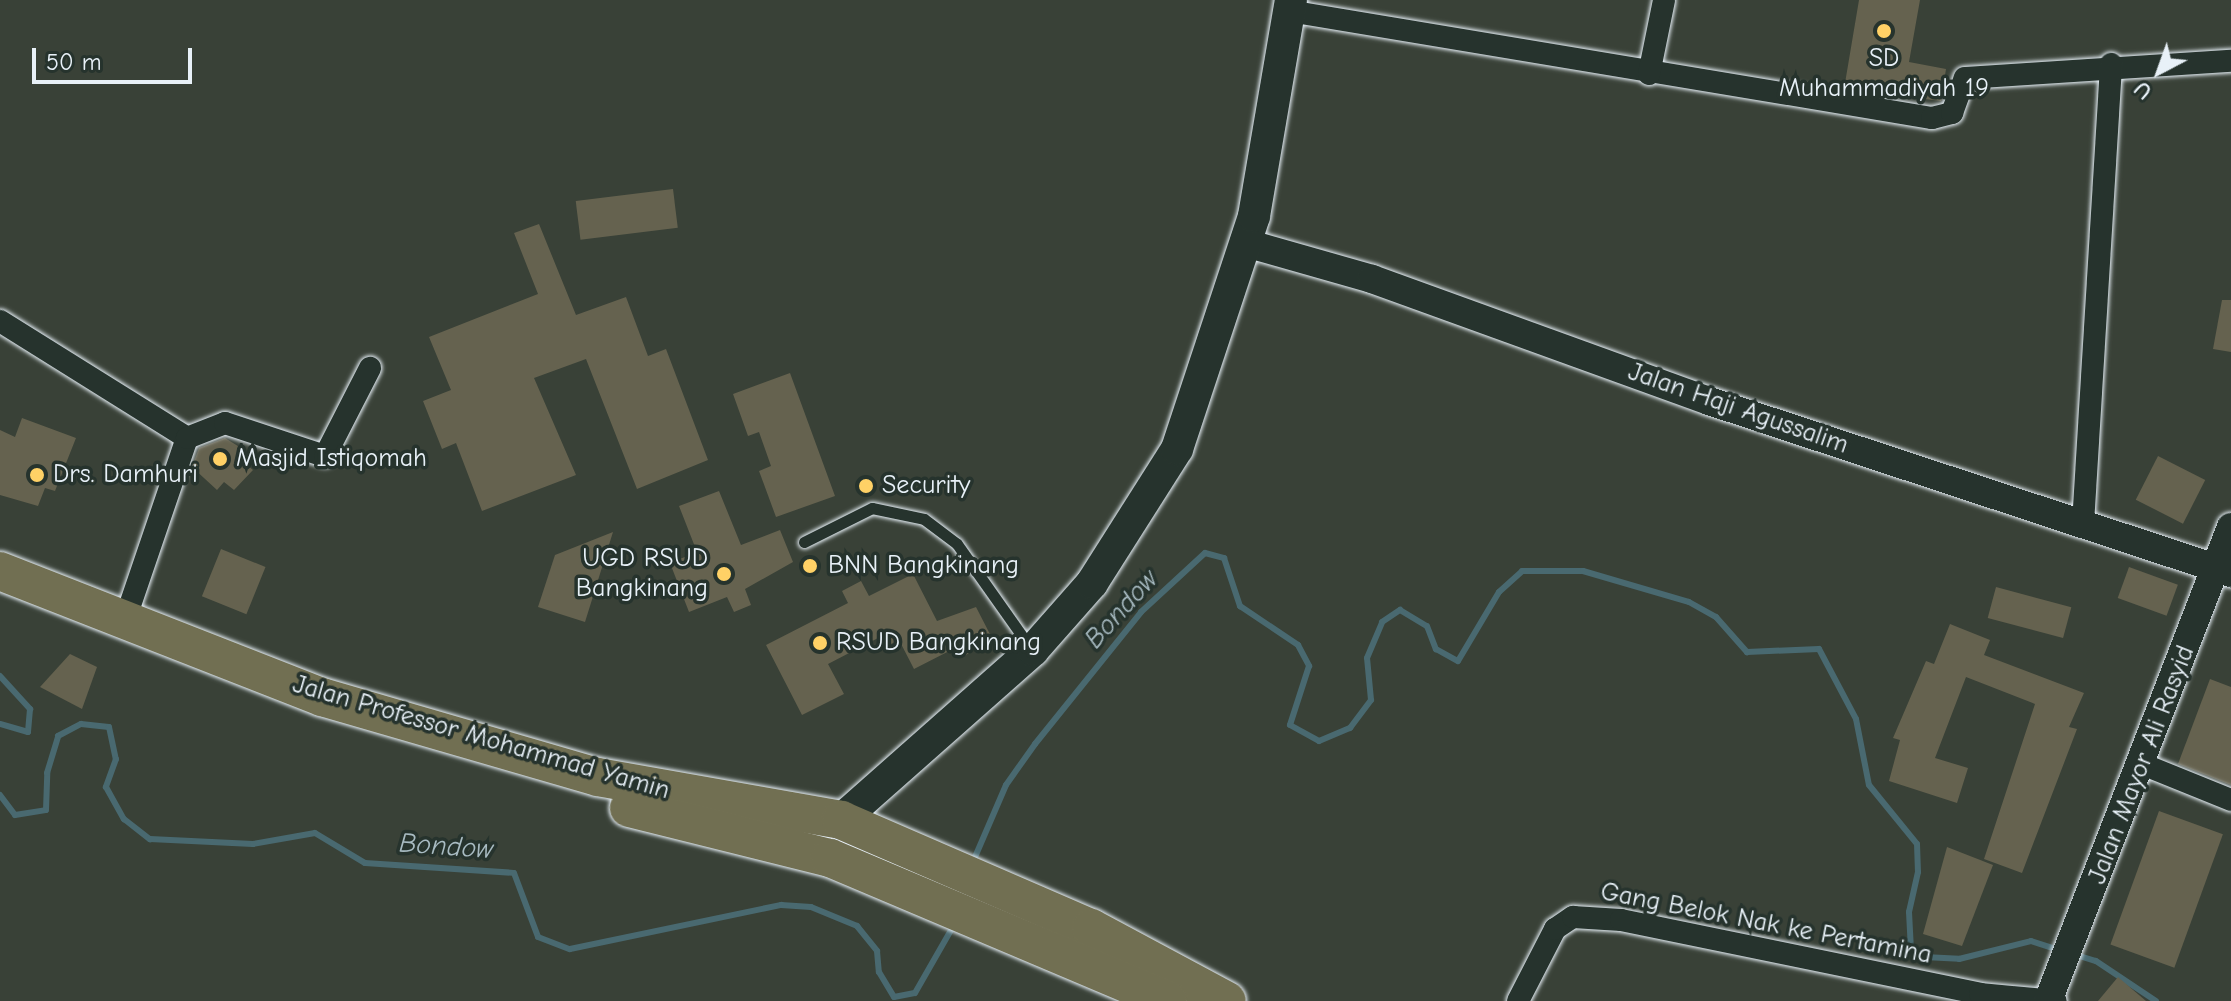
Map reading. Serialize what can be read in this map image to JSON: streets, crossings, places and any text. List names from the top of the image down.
{
  "streets": {
    "highway": ["Jalan Professor Mohammad Yamin"],
    "street": ["Jalan Haji Agussalim", "Jalan Mayor Ali Rasyid", "Gang Belok Nak ke Pertamina"]
  },
  "crossings": [
    ["Jalan Haji Agussalim", "Jalan Mayor Ali Rasyid"],
    ["Jalan Mayor Ali Rasyid", "Gang Belok Nak ke Pertamina"]
  ],
  "water": ["Bondow"],
  "places": [
    "SD Muhammadiyah 19",
    "Masjid Istiqomah",
    "Drs. Damhuri",
    "Security",
    "BNN Bangkinang",
    "UGD RSUD Bangkinang",
    "RSUD Bangkinang"
  ],
  "scale_bar": "50 m",
  "north": "bottom left"
}
